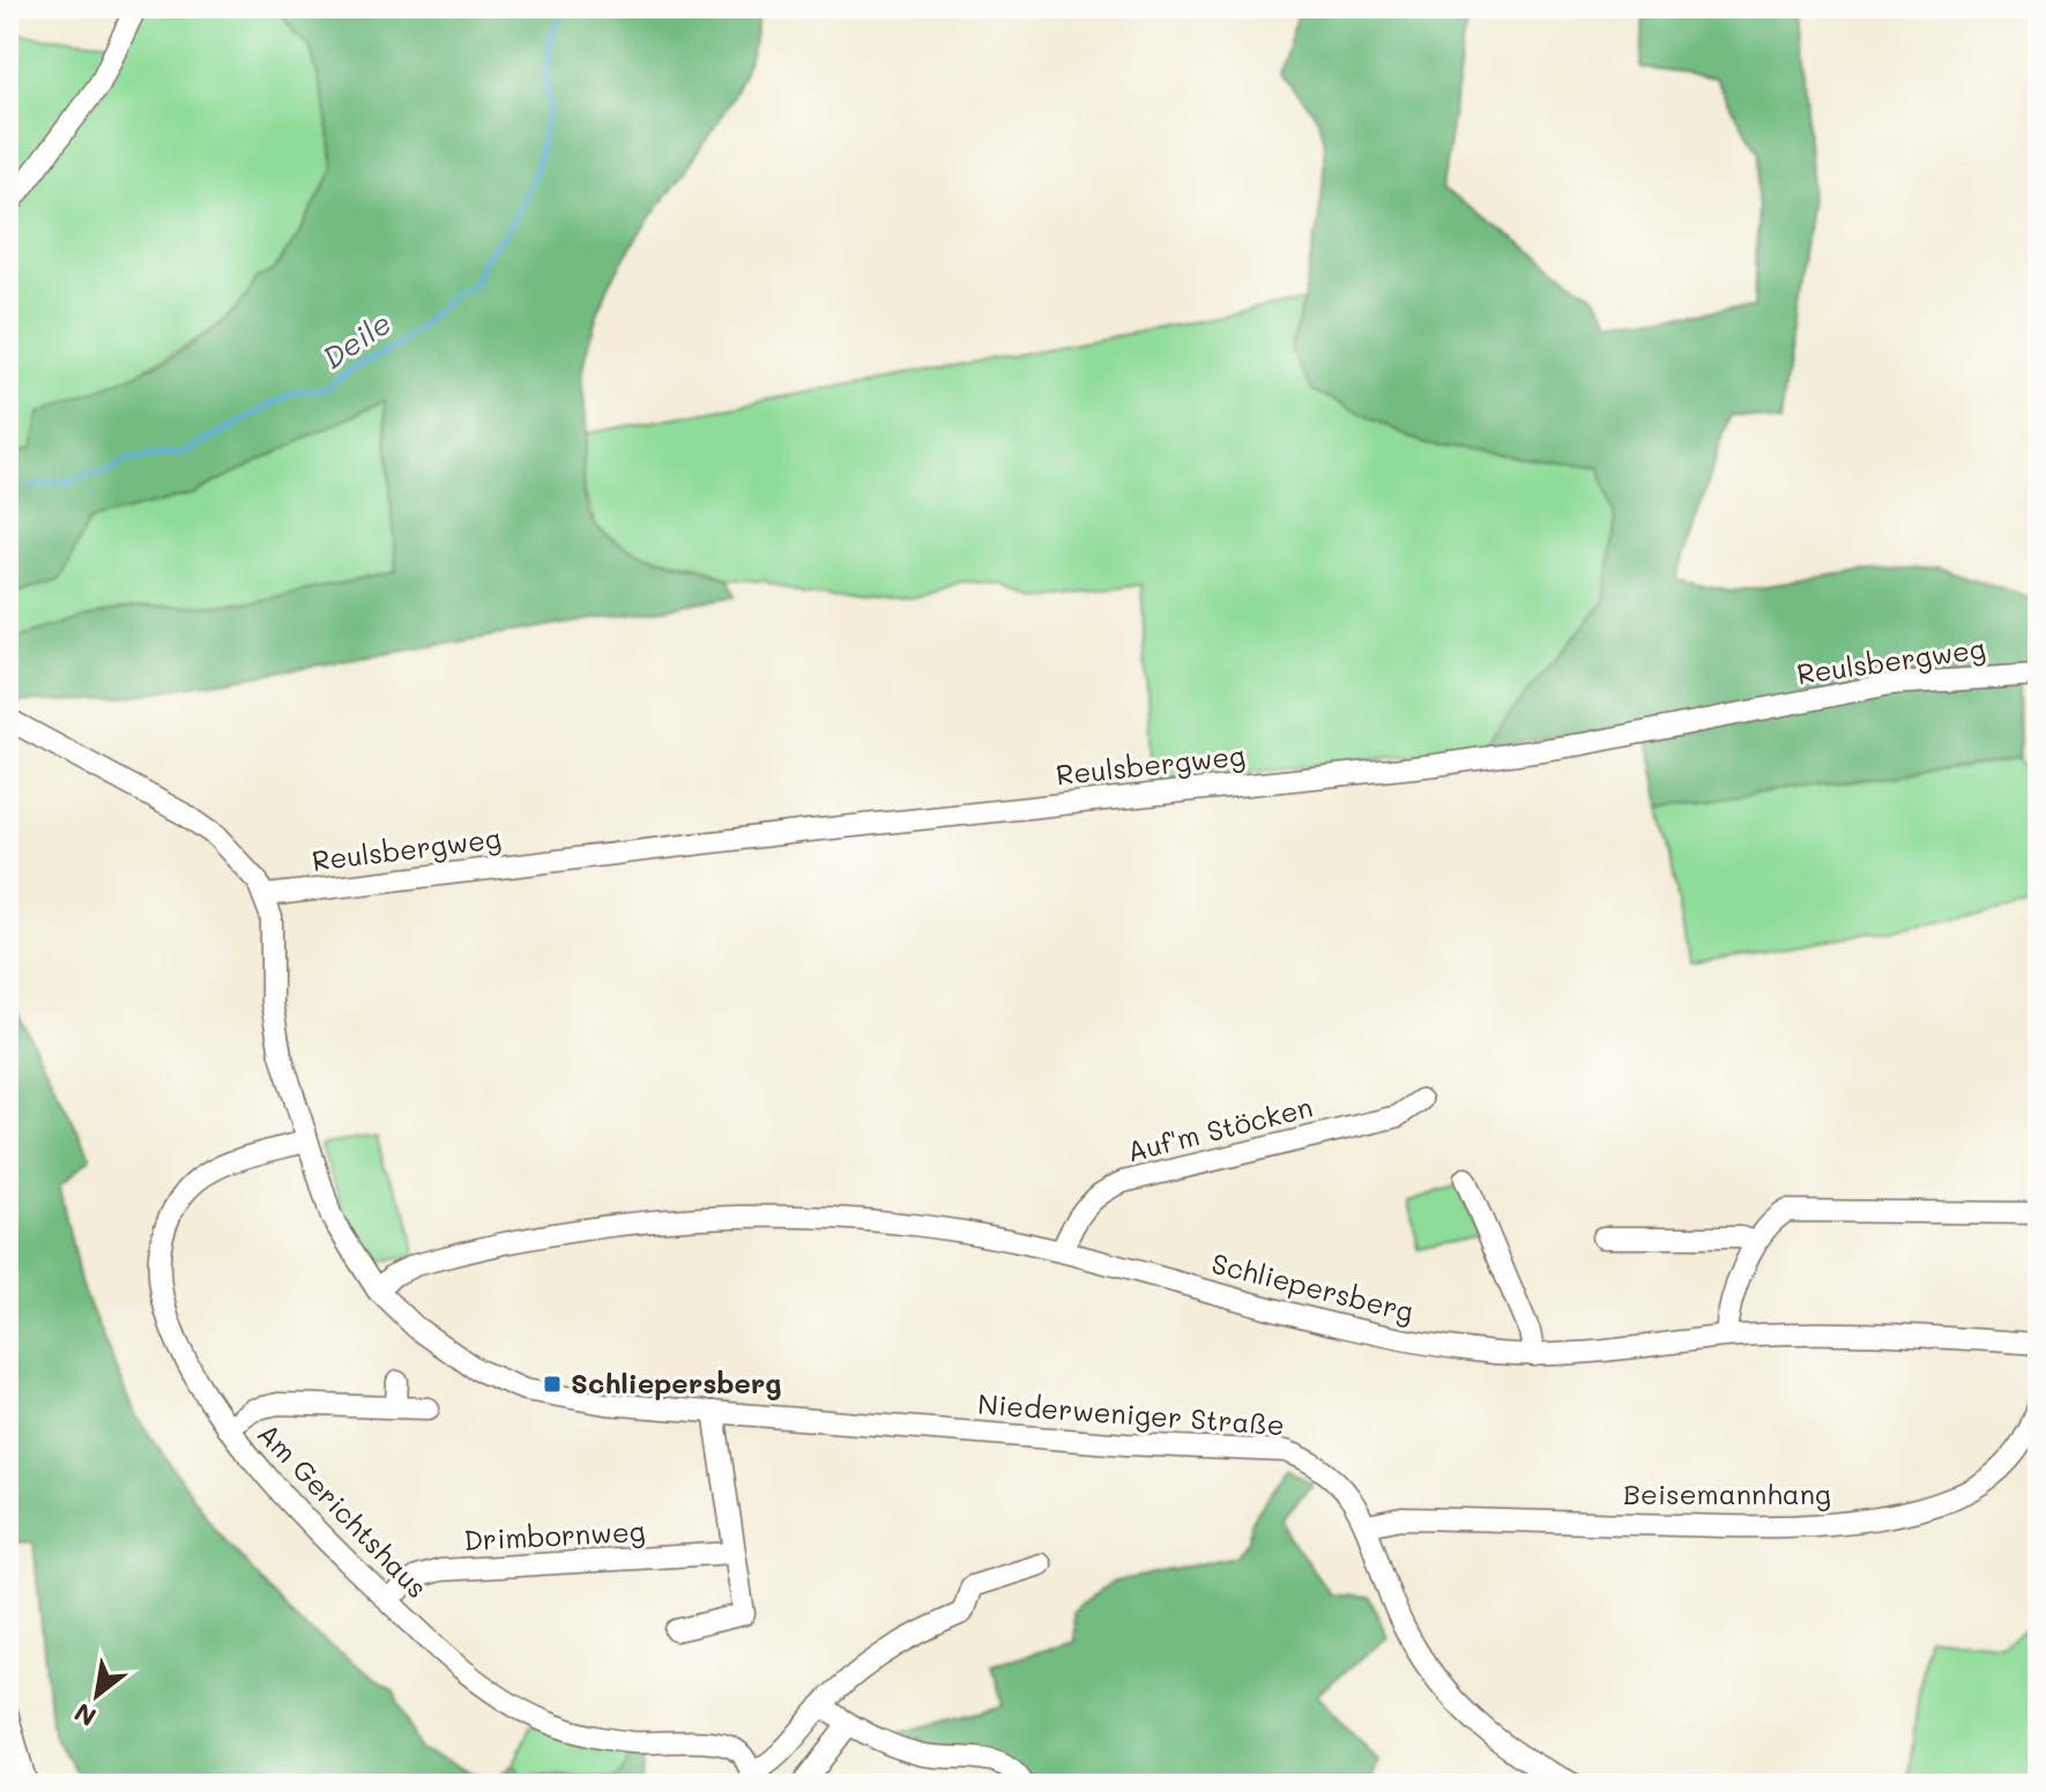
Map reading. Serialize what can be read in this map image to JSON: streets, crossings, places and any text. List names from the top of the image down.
{
  "streets": {
    "street": [
      "Reulsbergweg",
      "Auf'm Stöcken",
      "Schliepersberg",
      "Niederweniger Straße",
      "Beisemannhang",
      "Am Gerichtshaus",
      "Drimbornweg"
    ]
  },
  "crossings": [
    ["Reulsbergweg", "Niederweniger Straße"],
    ["Auf'm Stöcken", "Schliepersberg"],
    ["Schliepersberg", "Niederweniger Straße"],
    ["Niederweniger Straße", "Beisemannhang"],
    ["Niederweniger Straße", "Am Gerichtshaus"],
    ["Am Gerichtshaus", "Drimbornweg"]
  ],
  "water": ["Deile"],
  "places": {
    "transit": ["Schliepersberg"]
  },
  "north": "bottom left"
}
